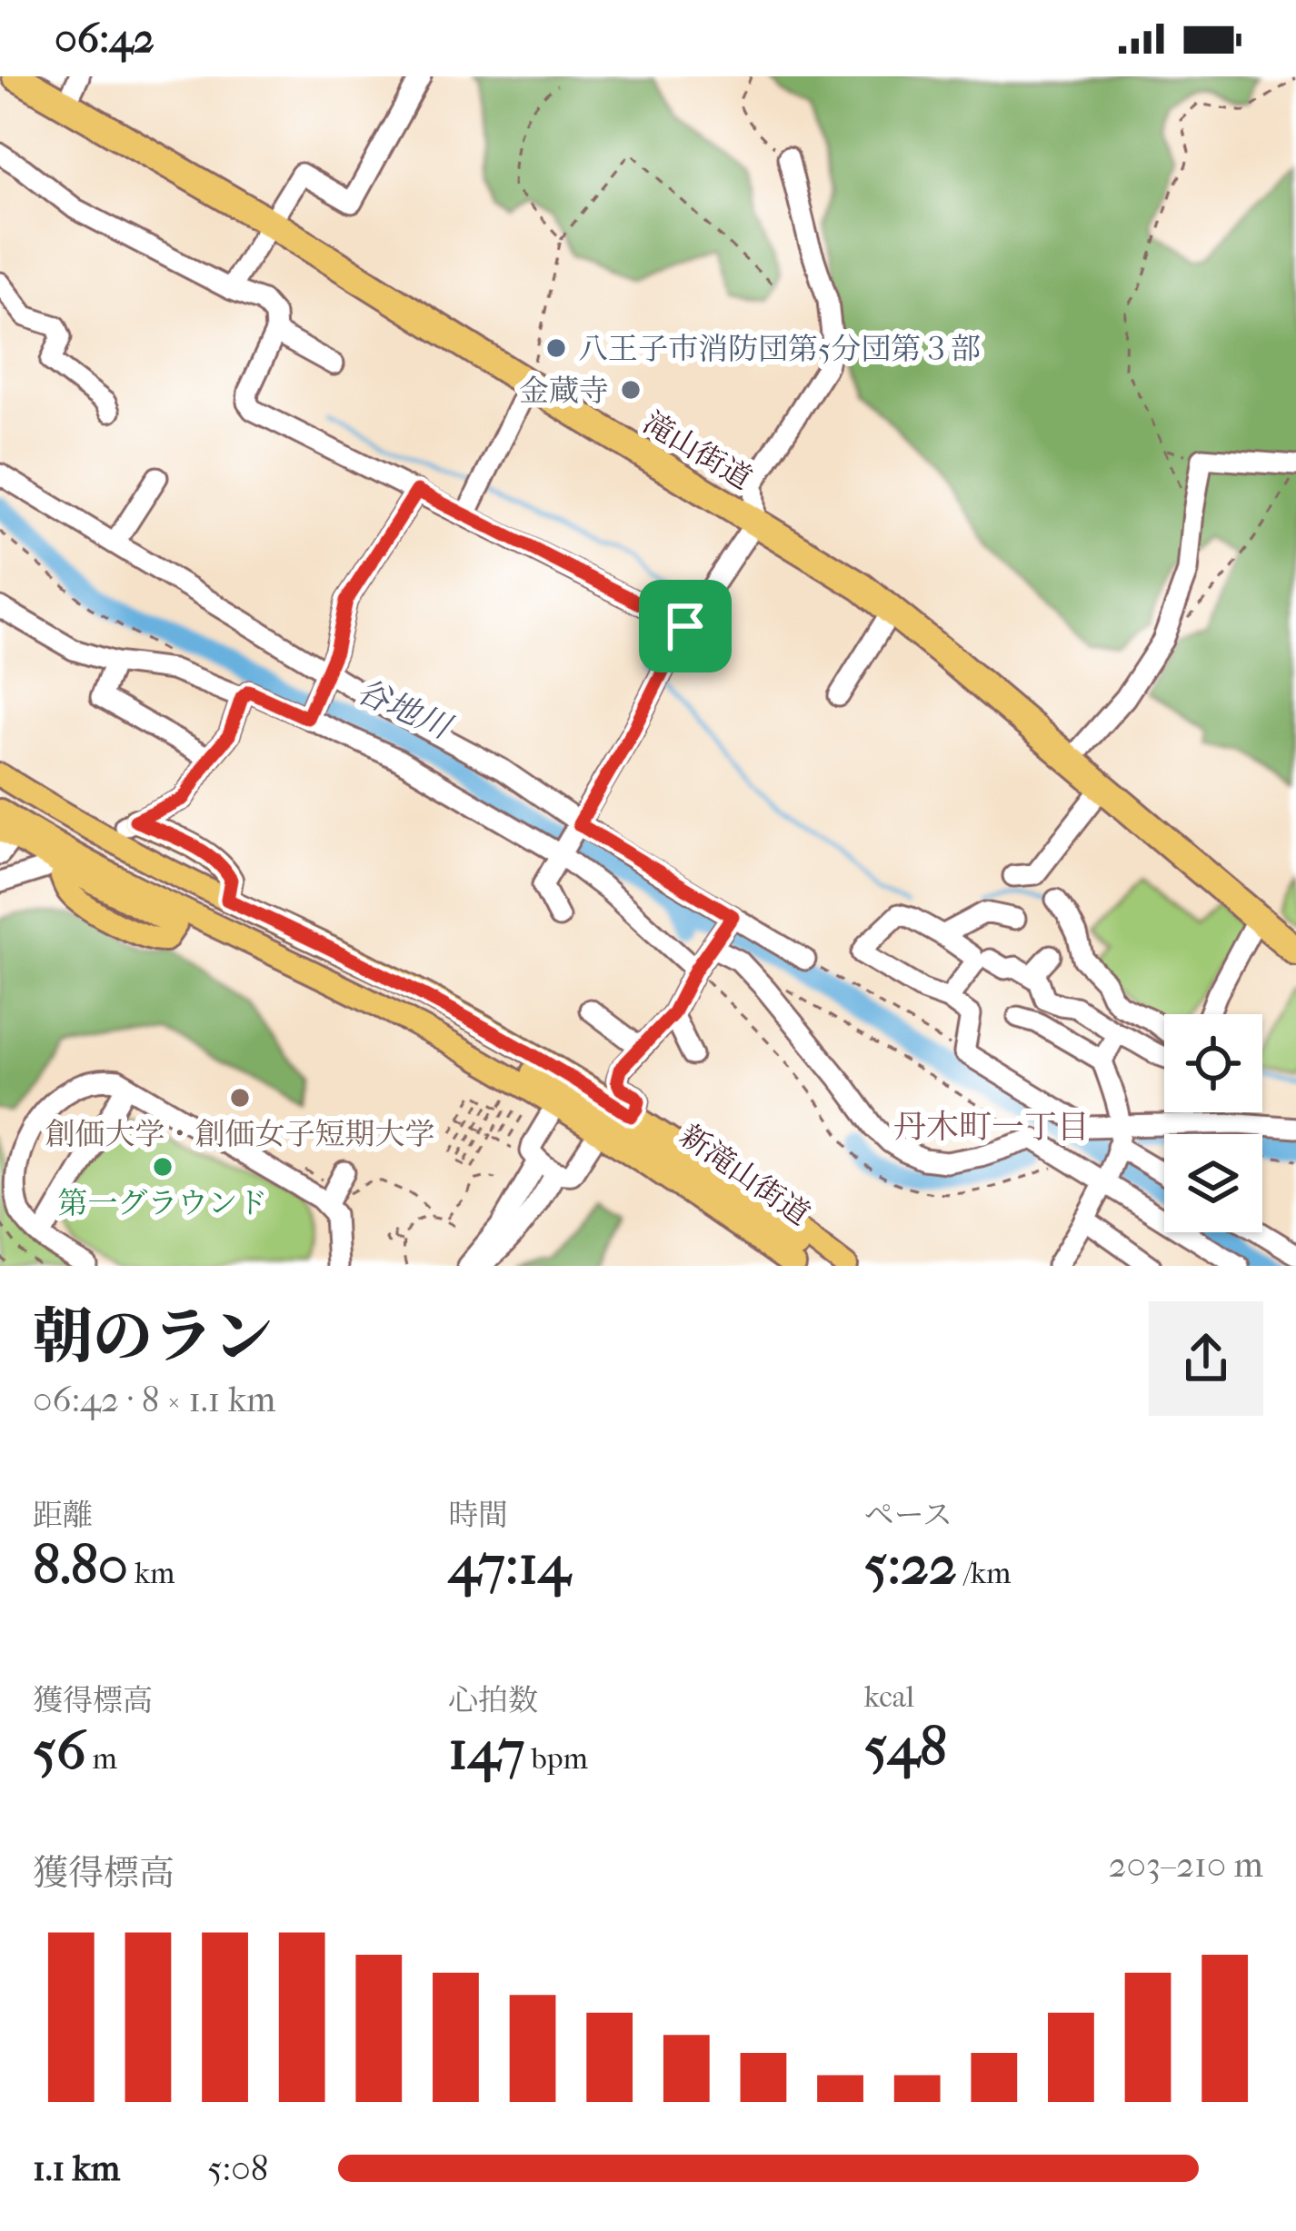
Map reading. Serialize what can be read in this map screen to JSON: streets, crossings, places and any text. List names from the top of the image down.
{
  "streets": {
    "highway": ["滝山街道"],
    "main road": ["新滝山街道"]
  },
  "districts": ["丹木町一丁目"],
  "water": ["谷地川"],
  "places": [
    "八王子市消防団第5分団第３部",
    "金蔵寺",
    "創価大学・創価女子短期大学",
    "第一グラウンド"
  ],
  "page": {
    "status": "06:42",
    "heading": ["朝のラン", "06:42 · 8 × 1.1 km"],
    "stats": [
      ["距離", "8.80 km"],
      ["時間", "47:14"],
      ["ペース", "5:22 /km"],
      ["獲得標高", "56 m"],
      ["心拍数", "147 bpm"],
      ["kcal", "548"]
    ],
    "chart": ["獲得標高", "203–210 m"],
    "list": [
      {
        "name": "1.1 km",
        "note": "5:08"
      }
    ]
  }
}
